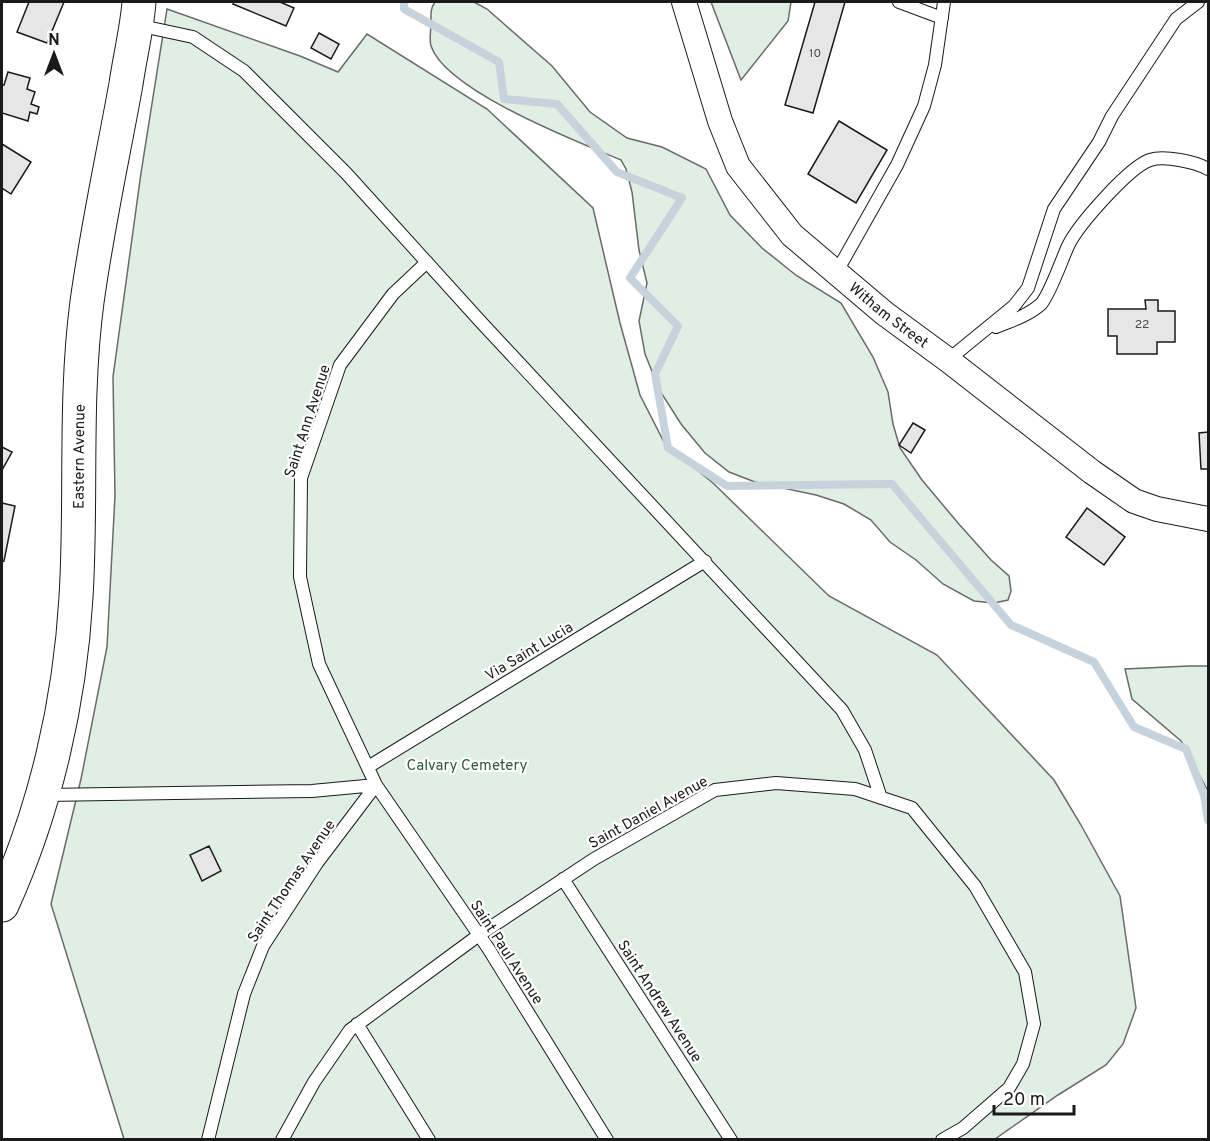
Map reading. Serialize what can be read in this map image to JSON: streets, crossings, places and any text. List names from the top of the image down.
{
  "streets": {
    "main road": ["Eastern Avenue"],
    "street": ["Witham Street"],
    "lane": [
      "Saint Ann Avenue",
      "Via Saint Lucia",
      "Saint Daniel Avenue",
      "Saint Thomas Avenue",
      "Saint Paul Avenue",
      "Saint Andrew Avenue"
    ]
  },
  "crossings": [
    ["Saint Ann Avenue", "Via Saint Lucia"],
    ["Saint Ann Avenue", "Saint Thomas Avenue"],
    ["Saint Ann Avenue", "Saint Paul Avenue"],
    ["Saint Daniel Avenue", "Saint Paul Avenue"],
    ["Saint Daniel Avenue", "Saint Andrew Avenue"],
    ["Saint Thomas Avenue", "Saint Paul Avenue"]
  ],
  "parks": ["Calvary Cemetery"],
  "house_numbers": ["10", "22"],
  "scale_bar": "20 m",
  "north": "top"
}
